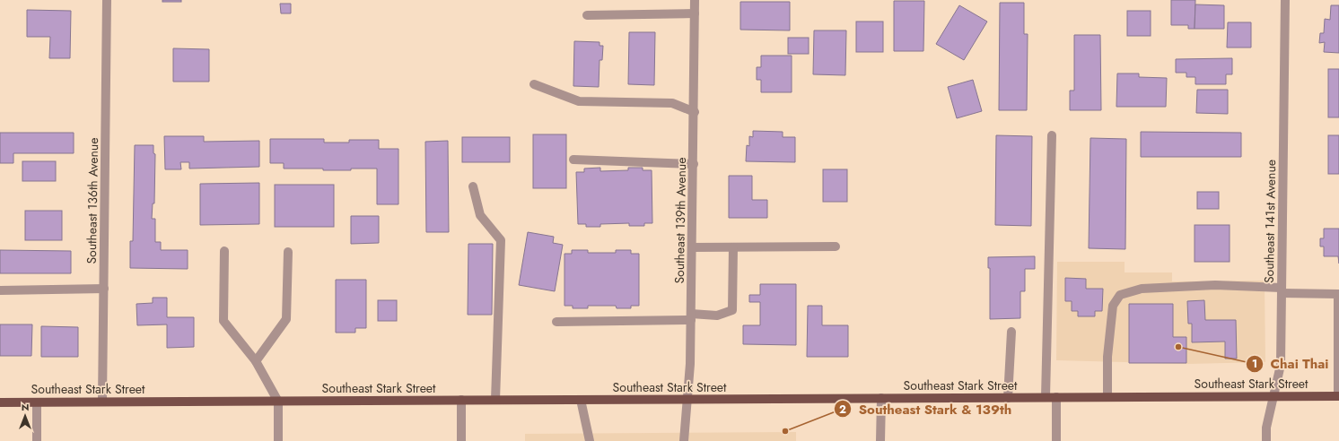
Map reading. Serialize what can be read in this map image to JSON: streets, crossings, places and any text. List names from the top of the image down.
{
  "streets": {
    "main road": ["Southeast Stark Street"],
    "street": ["Southeast 136th Avenue", "Southeast 139th Avenue", "Southeast 141st Avenue"]
  },
  "crossings": [
    ["Southeast 136th Avenue", "Southeast Stark Street"],
    ["Southeast 139th Avenue", "Southeast Stark Street"],
    ["Southeast 141st Avenue", "Southeast Stark Street"]
  ],
  "places": ["Chai Thai", "Southeast Stark & 139th"],
  "north": "top"
}
